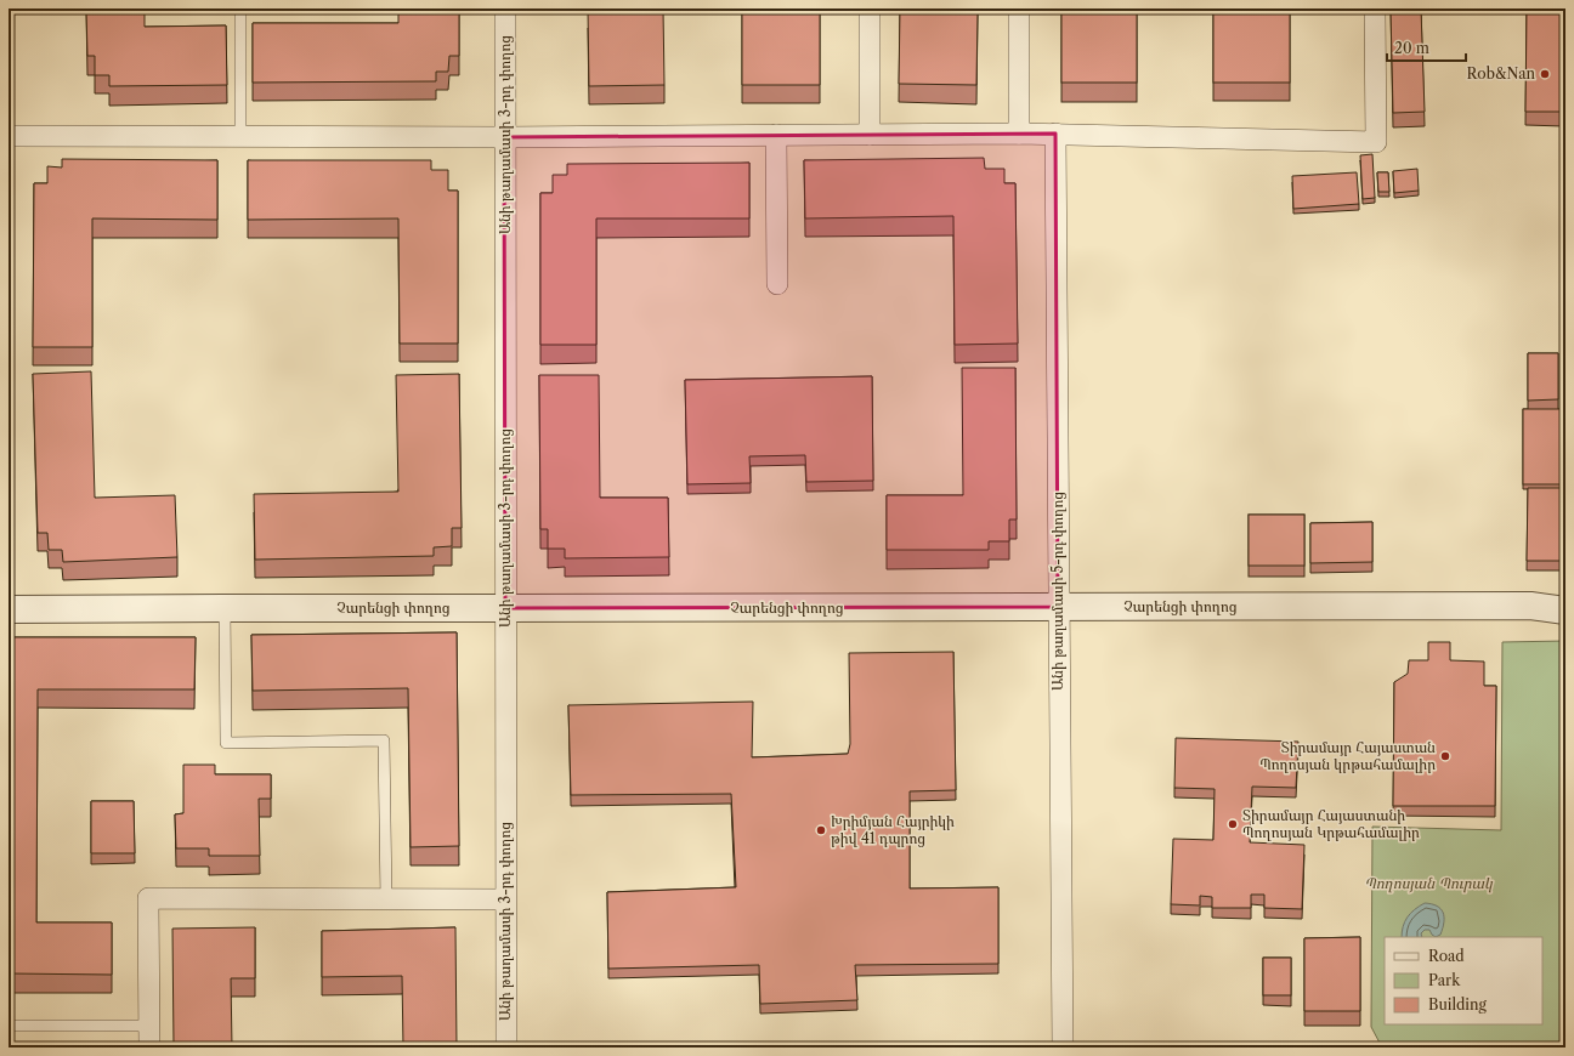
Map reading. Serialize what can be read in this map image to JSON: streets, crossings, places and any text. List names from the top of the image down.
{
  "streets": {
    "street": ["Անի թաղամասի 3-րդ փողոց", "Անի թաղամասի 5-րդ փողոց", "Չարենցի փողոց"]
  },
  "crossings": [
    ["Անի թաղամասի 3-րդ փողոց", "Չարենցի փողոց"],
    ["Անի թաղամասի 5-րդ փողոց", "Չարենցի փողոց"]
  ],
  "parks": ["Պողոսյան Պուրակ"],
  "places": [
    "Rob&Nan",
    "Տիրամայր Հայաստան Պողոսյան կրթահամալիր",
    "Տիրամայր Հայաստանի Պողոսյան Կրթահամալիր",
    "Խրիմյան Հայրիկի թիվ 41 դպրոց"
  ],
  "legend": ["Road", "Park", "Building"],
  "scale_bar": "20 m"
}
